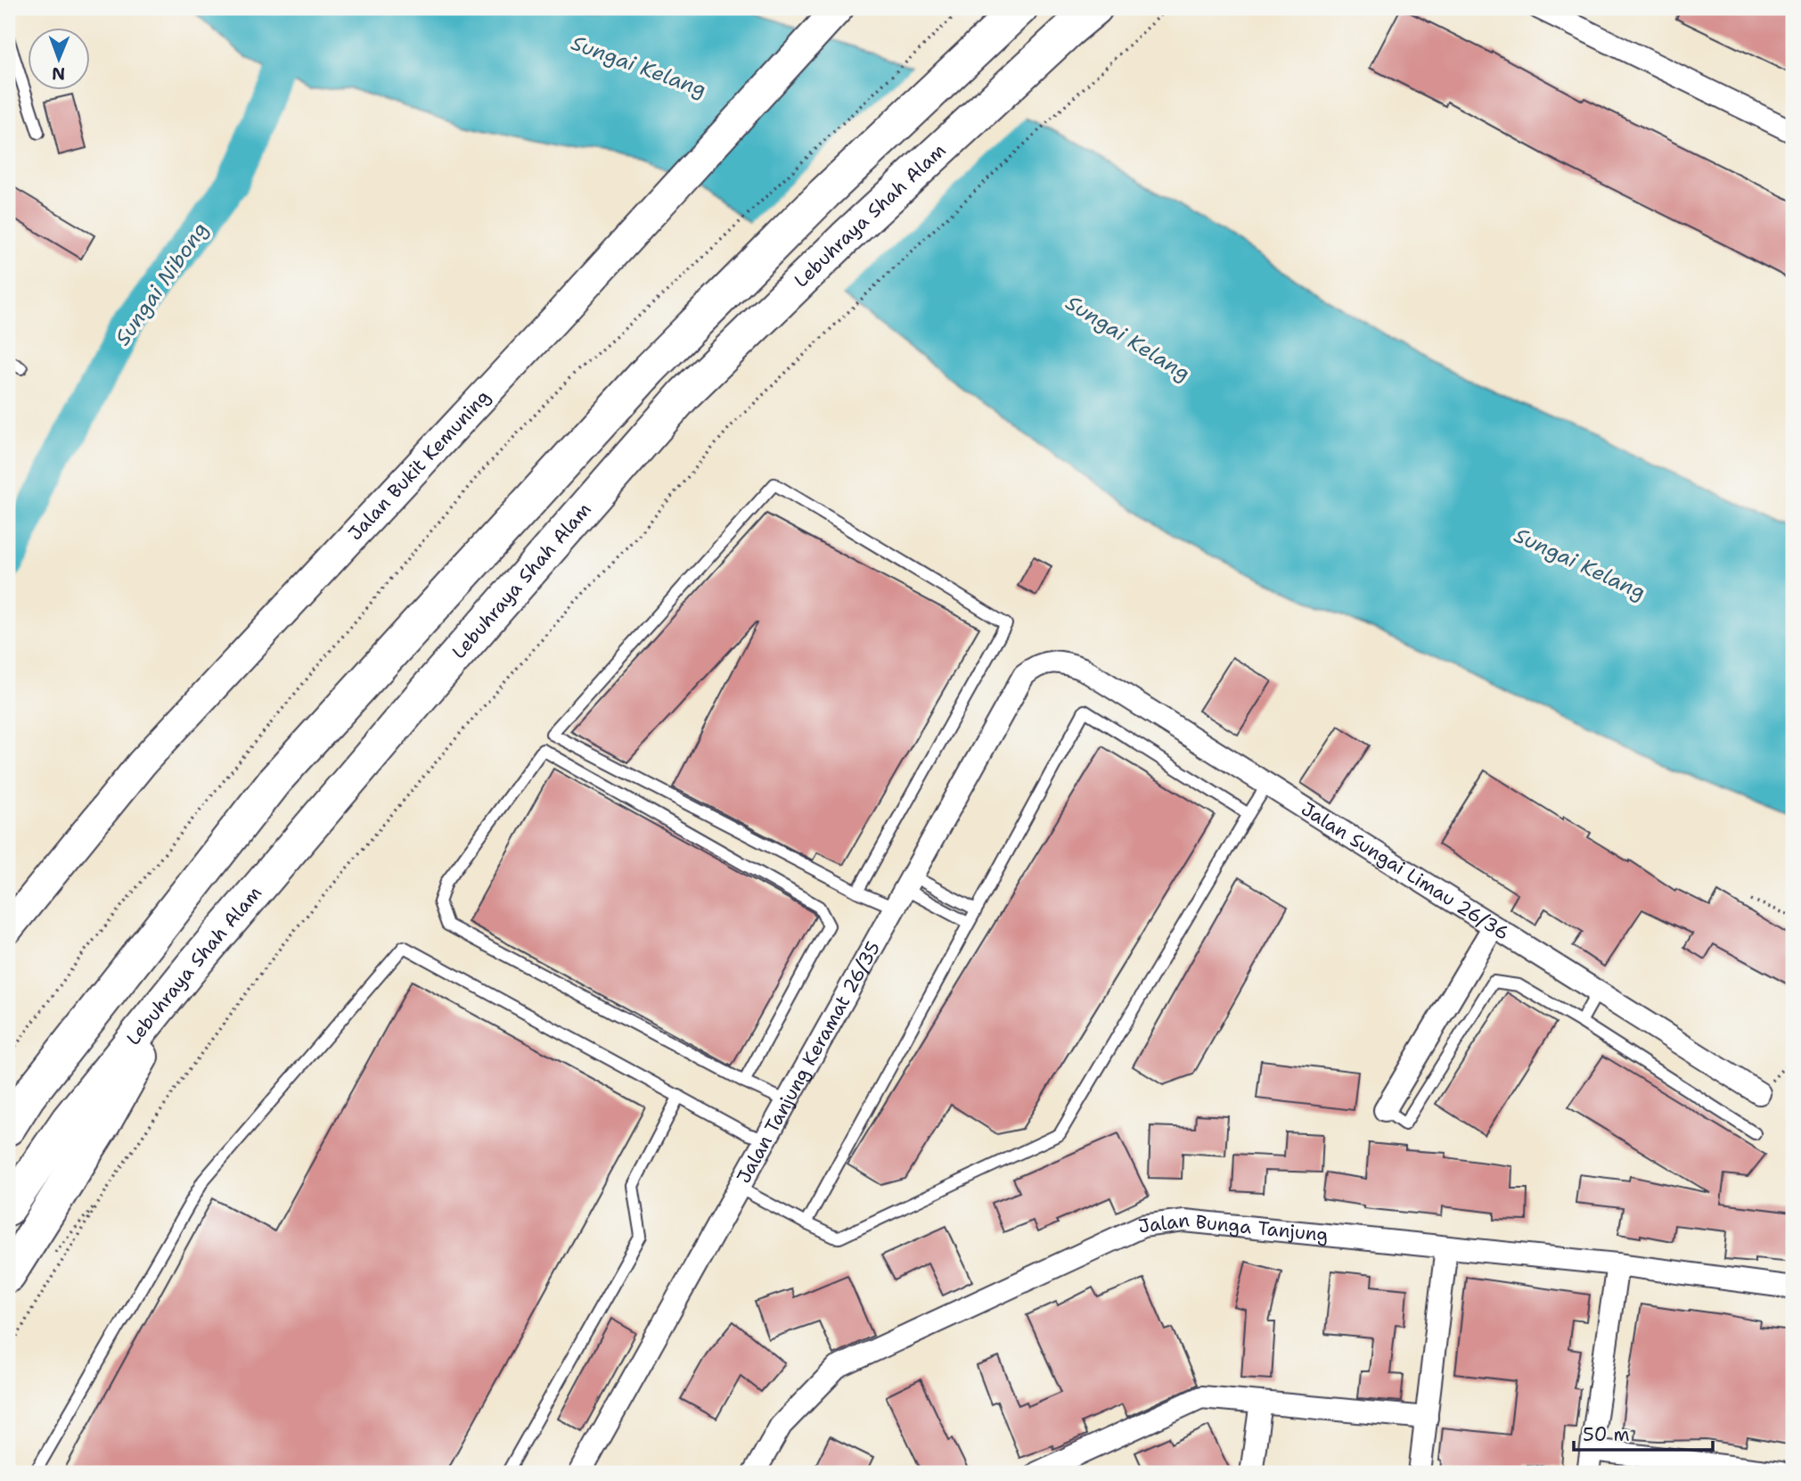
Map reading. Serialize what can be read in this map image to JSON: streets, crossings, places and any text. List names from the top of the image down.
{
  "streets": {
    "highway": ["Lebuhraya Shah Alam"],
    "main road": ["Jalan Bukit Kemuning"],
    "street": ["Jalan Sungai Limau 26/36", "Jalan Tanjung Keramat 26/35", "Jalan Bunga Tanjung"]
  },
  "crossings": [
    ["Jalan Sungai Limau 26/36", "Jalan Tanjung Keramat 26/35"]
  ],
  "water": ["Sungai Kelang", "Sungai Nibong"],
  "scale_bar": "50 m",
  "north": "bottom"
}
